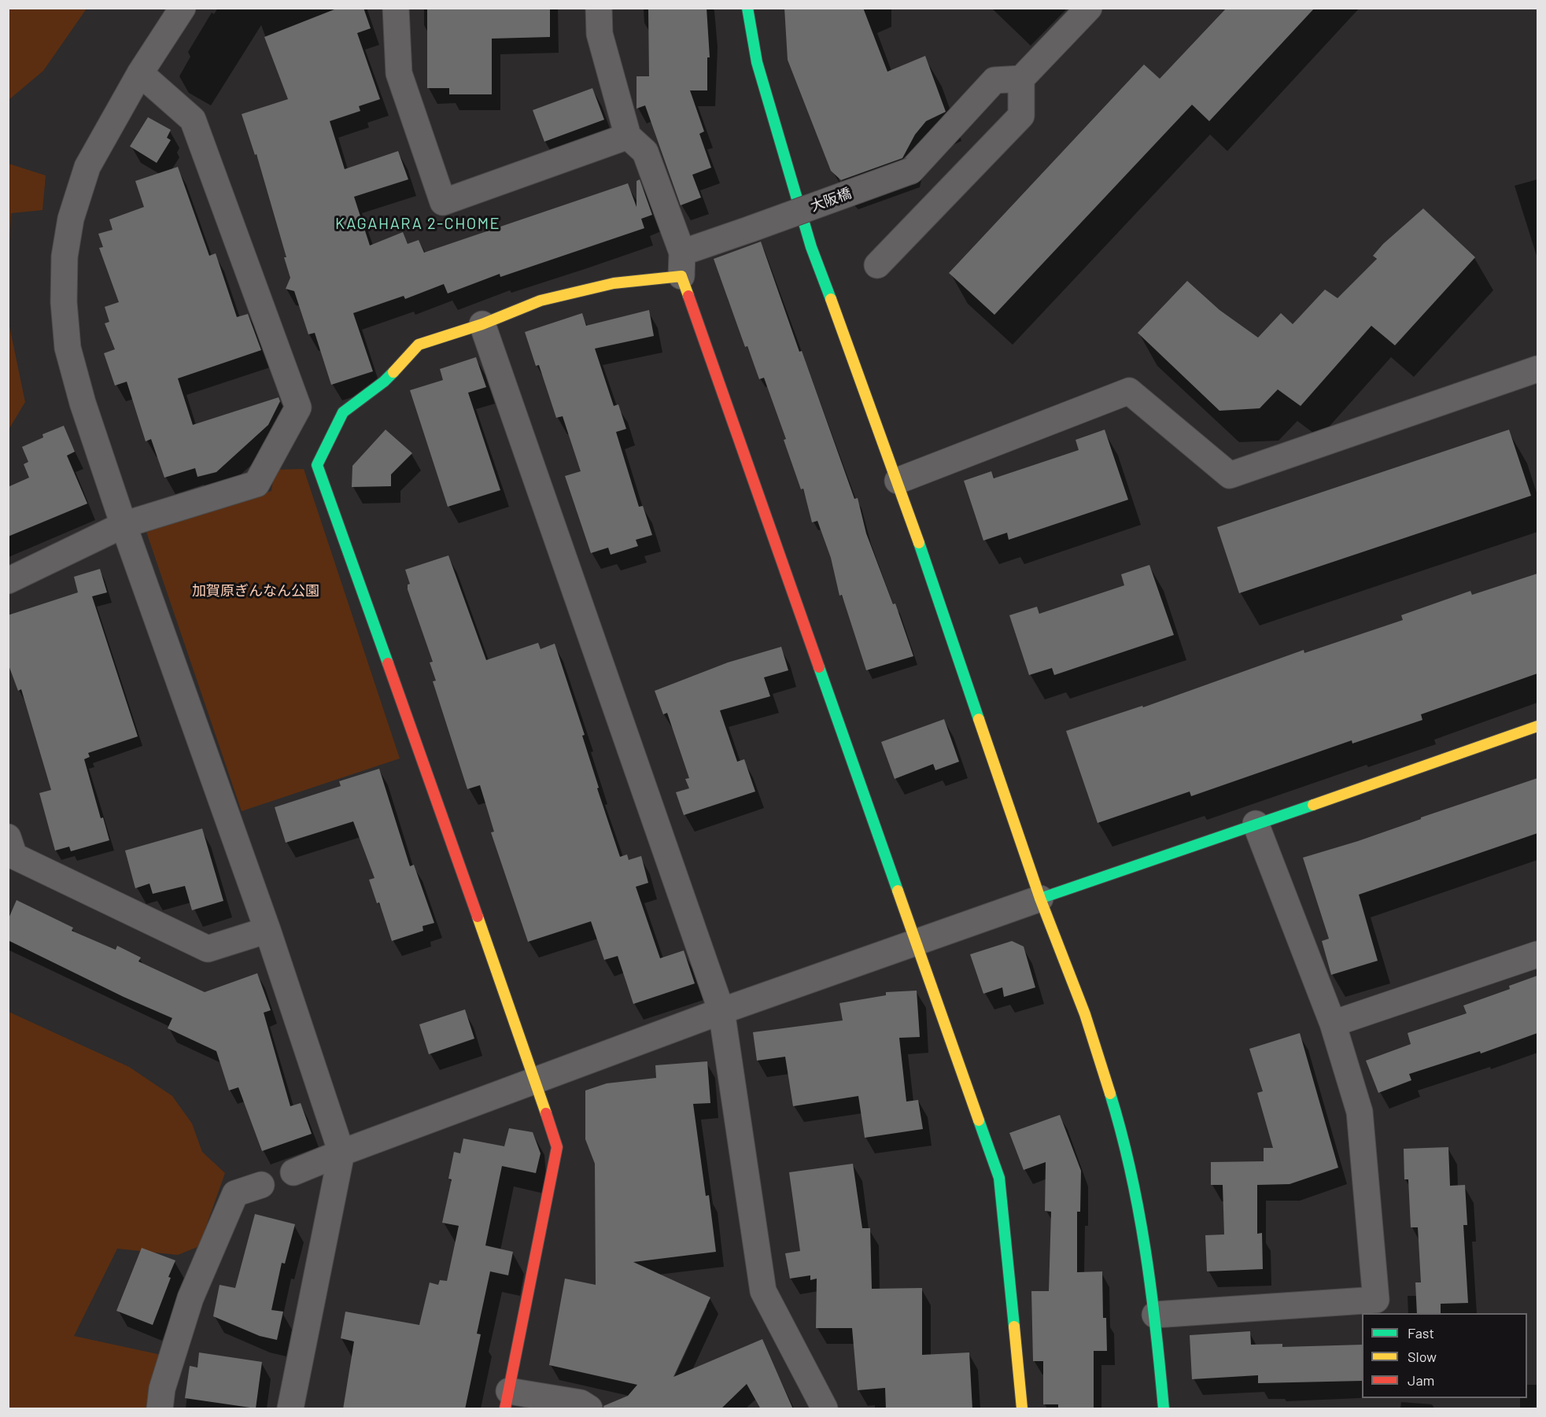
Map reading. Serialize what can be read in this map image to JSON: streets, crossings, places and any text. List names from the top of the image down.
{
  "streets": {
    "street": ["大阪橋"]
  },
  "districts": ["KAGAHARA 2-CHOME"],
  "parks": ["加賀原ぎんなん公園"],
  "legend": ["Fast", "Slow", "Jam"]
}
